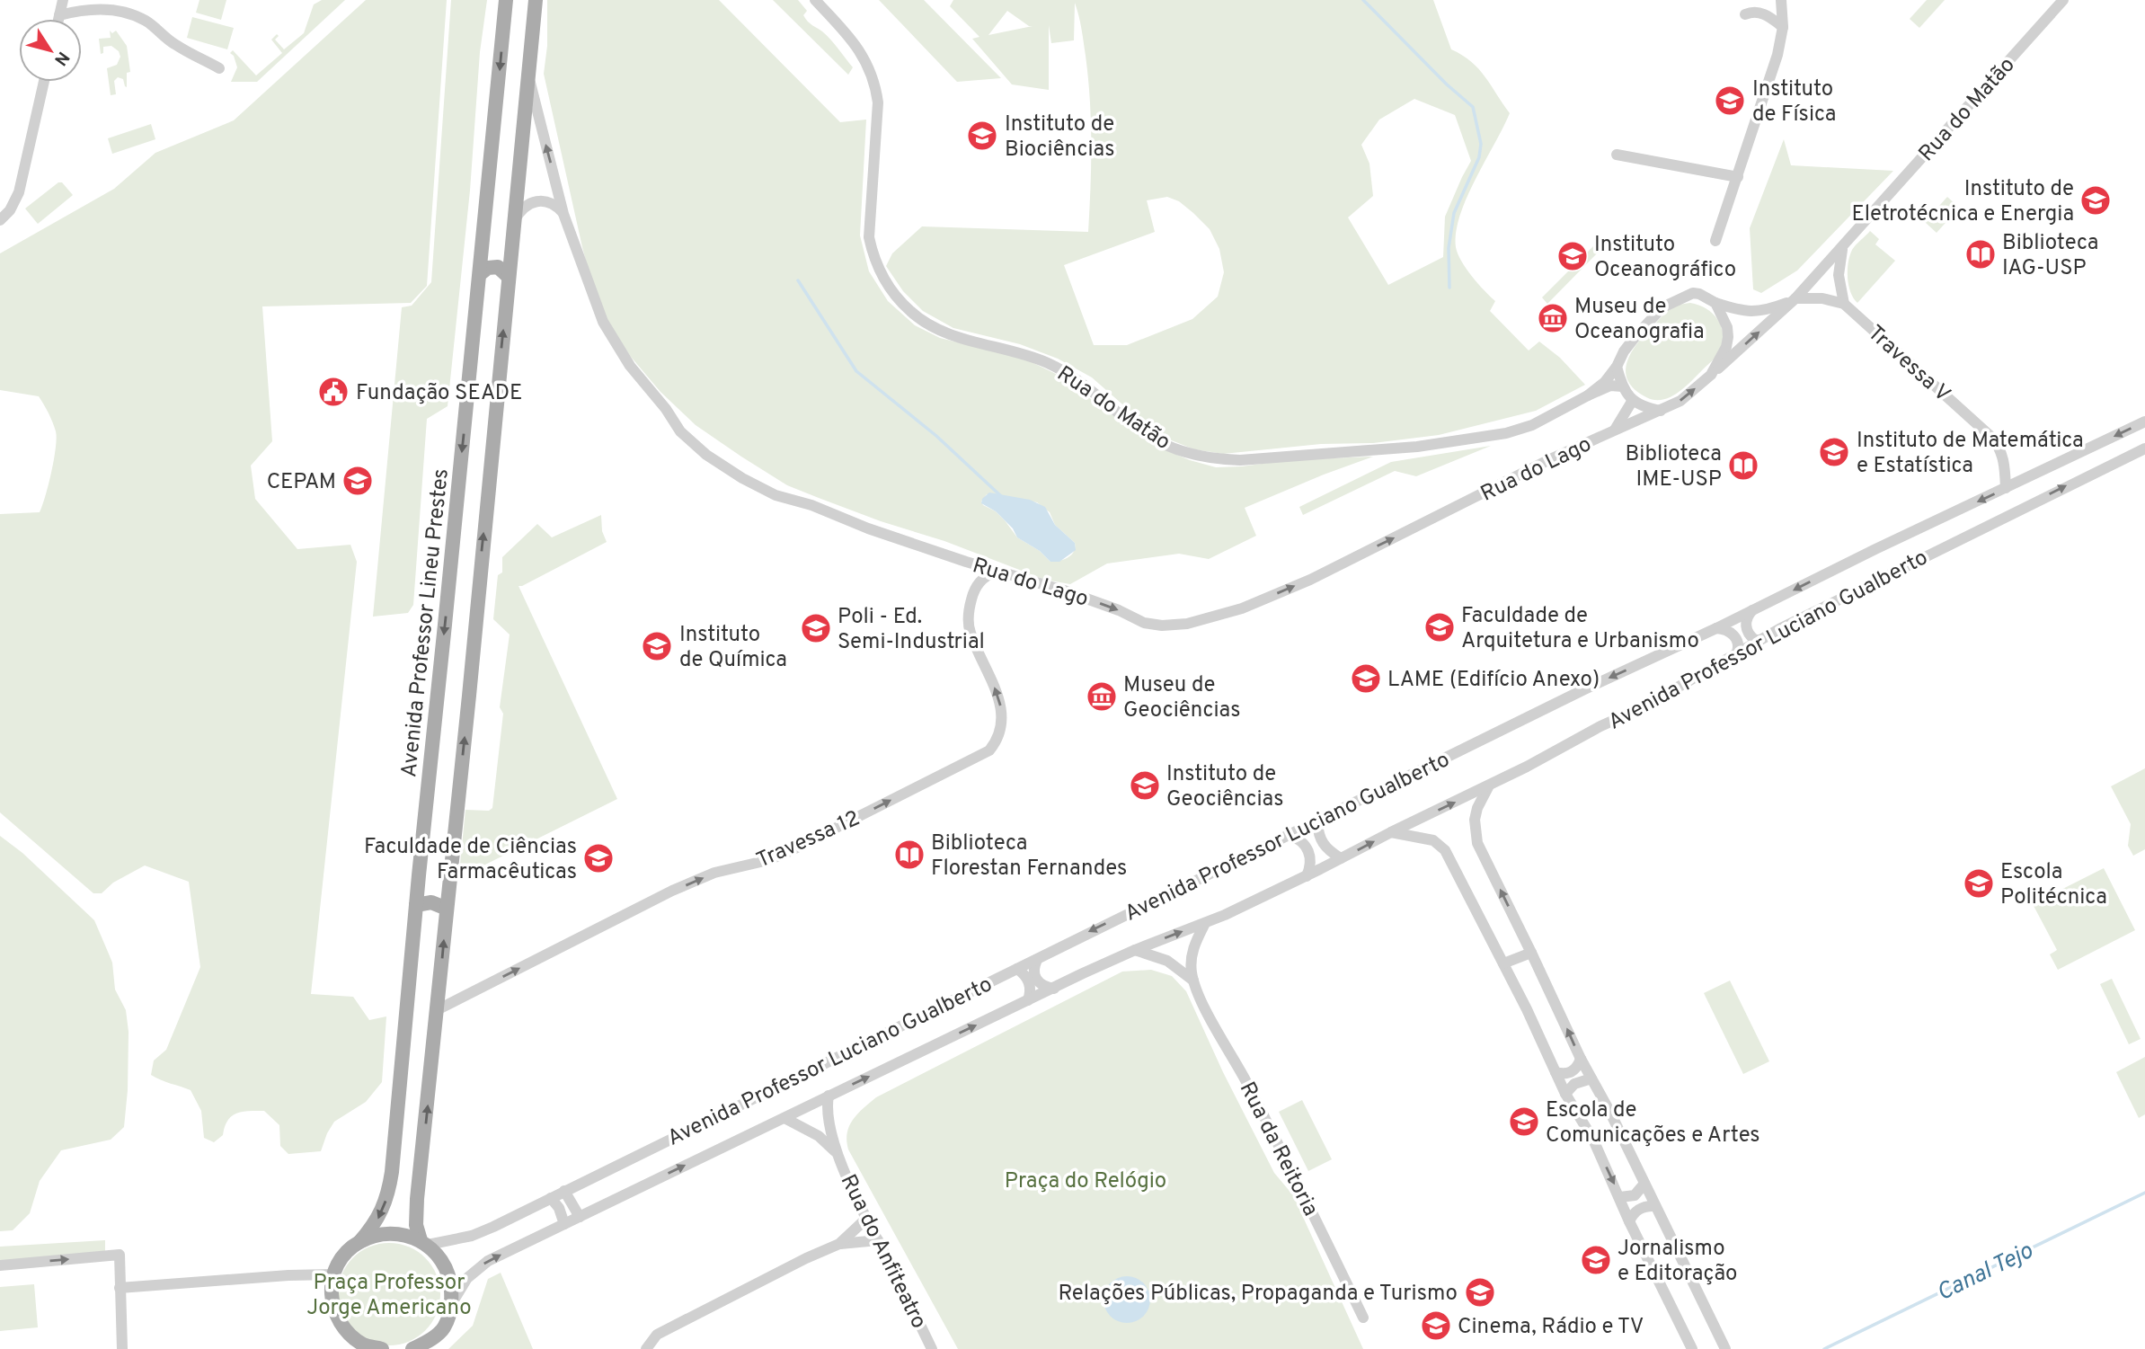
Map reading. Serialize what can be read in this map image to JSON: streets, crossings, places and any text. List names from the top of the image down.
{
  "streets": {
    "main road": ["Avenida Professor Lineu Prestes"],
    "street": [
      "Rua do Matão",
      "Travessa V",
      "Rua do Lago",
      "Avenida Professor Luciano Gualberto",
      "Travessa 12",
      "Rua da Reitoria",
      "Rua do Anfiteatro"
    ]
  },
  "crossings": [
    ["Rua do Matão", "Rua do Lago"],
    ["Travessa V", "Avenida Professor Luciano Gualberto"],
    ["Rua do Lago", "Travessa 12"],
    ["Avenida Professor Luciano Gualberto", "Rua da Reitoria"],
    ["Avenida Professor Luciano Gualberto", "Rua do Anfiteatro"]
  ],
  "one_way": ["Travessa 12"],
  "water": ["Canal Tejo"],
  "parks": ["Praça do Relógio", "Praça Professor Jorge Americano"],
  "places": {
    "school or university": [
      "Instituto de Física",
      "Instituto de Biociências",
      "Instituto de Eletrotécnica e Energia",
      "Instituto Oceanográfico",
      "Instituto de Matemática e Estatística",
      "CEPAM",
      "Faculdade de Arquitetura e Urbanismo",
      "Poli - Ed. Semi-Industrial",
      "Instituto de Química",
      "LAME (Edifício Anexo)",
      "Instituto de Geociências",
      "Faculdade de Ciências Farmacêuticas",
      "Escola Politécnica",
      "Escola de Comunicações e Artes",
      "Jornalismo e Editoração",
      "Relações Públicas, Propaganda e Turismo",
      "Cinema, Rádio e TV"
    ],
    "library": ["Biblioteca IAG-USP", "Biblioteca IME-USP", "Biblioteca Florestan Fernandes"],
    "museum": ["Museu de Oceanografia", "Museu de Geociências"],
    "public building": ["Fundação SEADE"]
  },
  "north": "bottom right"
}
